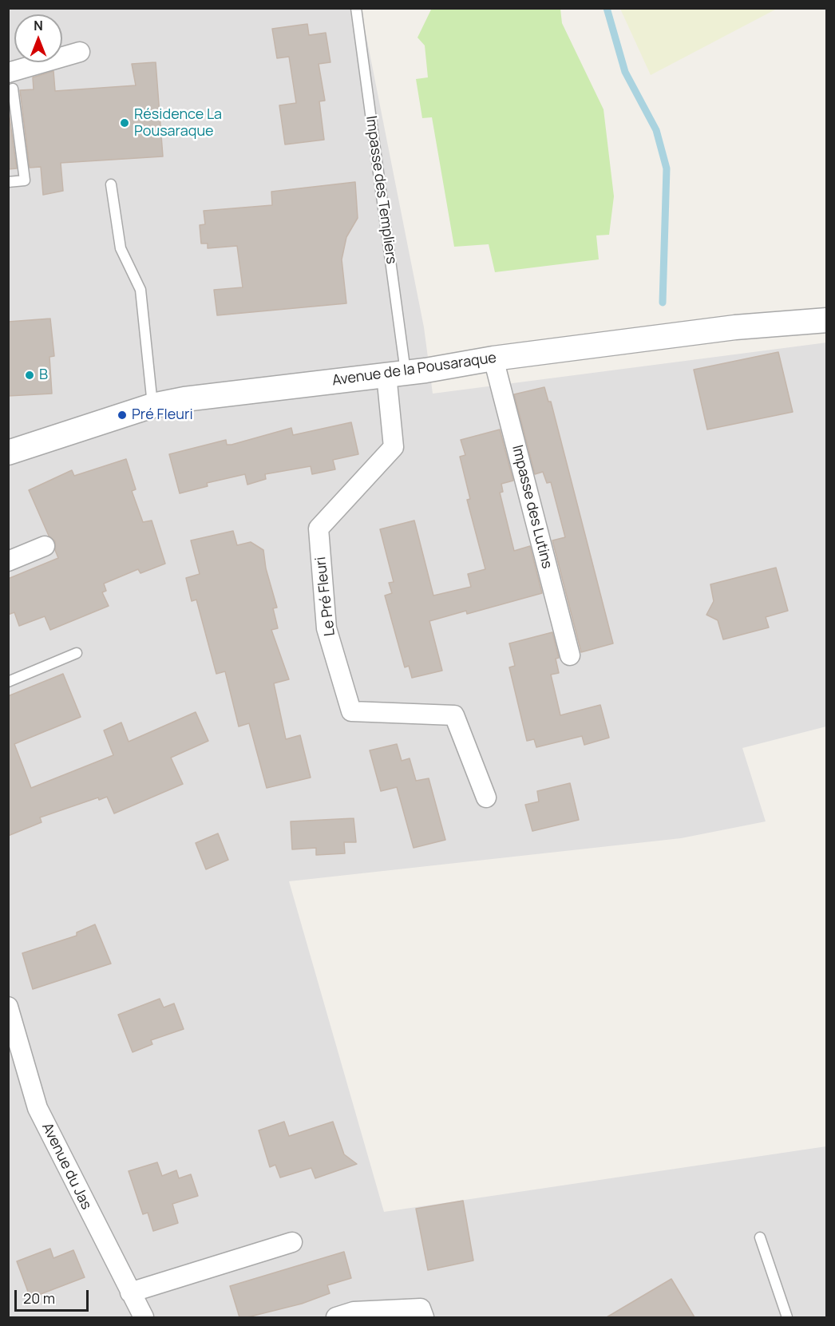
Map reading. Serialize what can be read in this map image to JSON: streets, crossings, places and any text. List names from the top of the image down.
{
  "streets": {
    "street": [
      "Avenue de la Pousaraque",
      "Impasse des Lutins",
      "Le Pré Fleuri",
      "Avenue du Jas"
    ],
    "lane": ["Impasse des Templiers"]
  },
  "crossings": [
    ["Impasse des Templiers", "Avenue de la Pousaraque"],
    ["Impasse des Templiers", "Le Pré Fleuri"],
    ["Avenue de la Pousaraque", "Impasse des Lutins"],
    ["Avenue de la Pousaraque", "Le Pré Fleuri"]
  ],
  "places": ["Résidence La Pousaraque", "B", "Pré Fleuri"],
  "scale_bar": "20 m",
  "north": "top"
}
